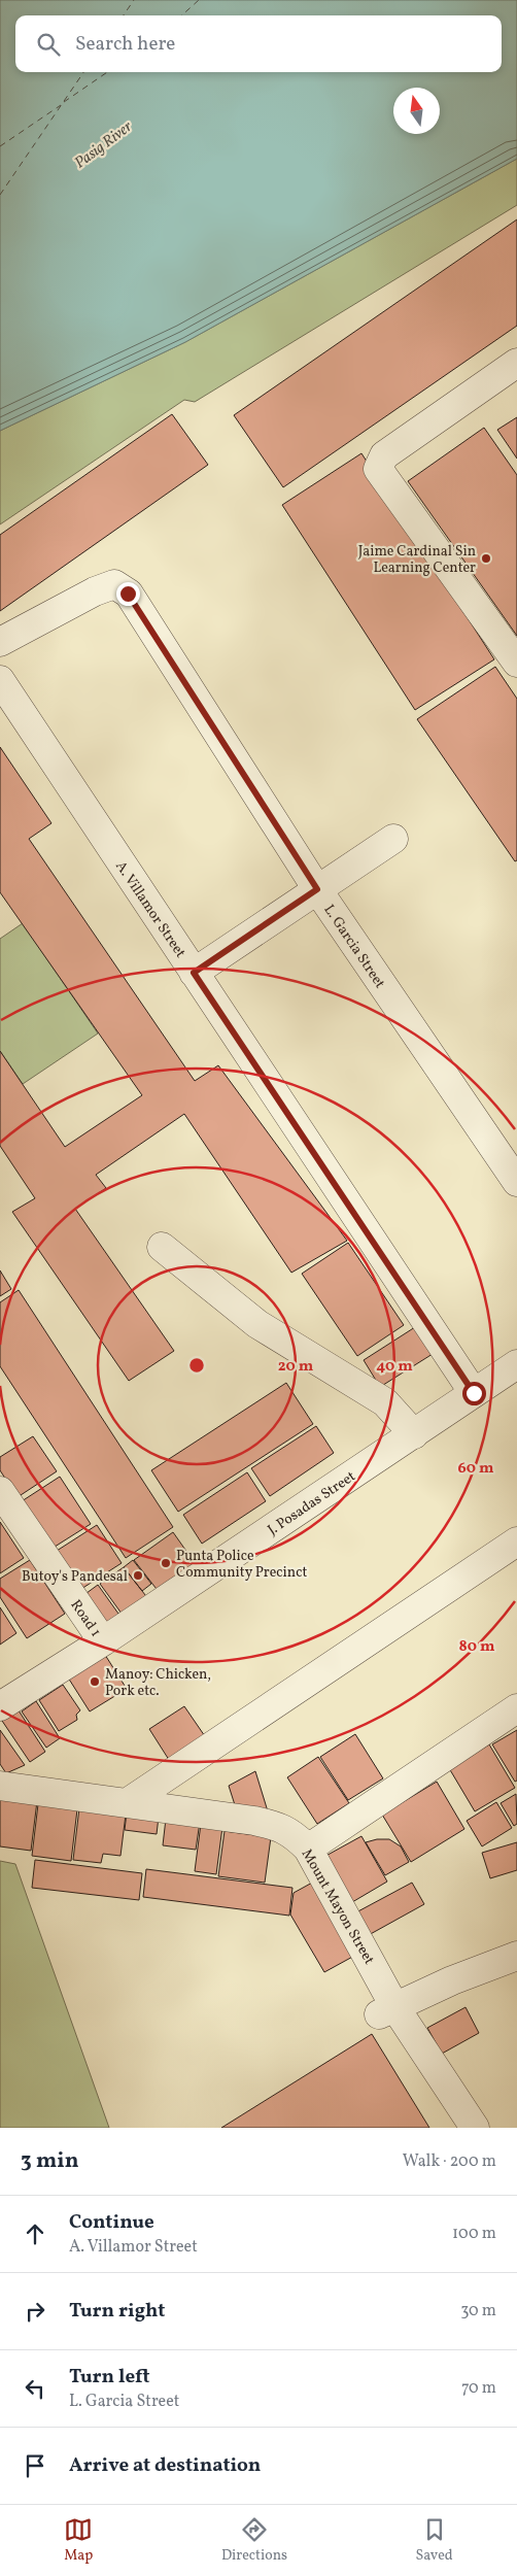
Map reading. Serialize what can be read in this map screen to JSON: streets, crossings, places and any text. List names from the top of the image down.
{
  "streets": {
    "street": [
      "A. Villamor Street",
      "L. Garcia Street",
      "J. Posadas Street",
      "Road 1",
      "Mount Mayon Street"
    ]
  },
  "crossings": [
    ["A. Villamor Street", "J. Posadas Street"],
    ["J. Posadas Street", "Road 1"]
  ],
  "water": ["Pasig River"],
  "places": [
    "Jaime Cardinal Sin Learning Center",
    "Punta Police Community Precinct",
    "Butoy's Pandesal",
    "Manoy: Chicken, Pork etc."
  ],
  "north": "top",
  "page": {
    "search": "Search here",
    "heading": ["3 min", "Walk · 200 m"],
    "list": [
      ["Continue", "A. Villamor Street", "100 m"],
      ["Turn right", "30 m"],
      ["Turn left", "L. Garcia Street", "70 m"],
      "Arrive at destination"
    ],
    "nav": ["Map", "Directions", "Saved"]
  },
  "rings": [
    "20 m",
    "40 m",
    "60 m",
    "80 m"
  ]
}
